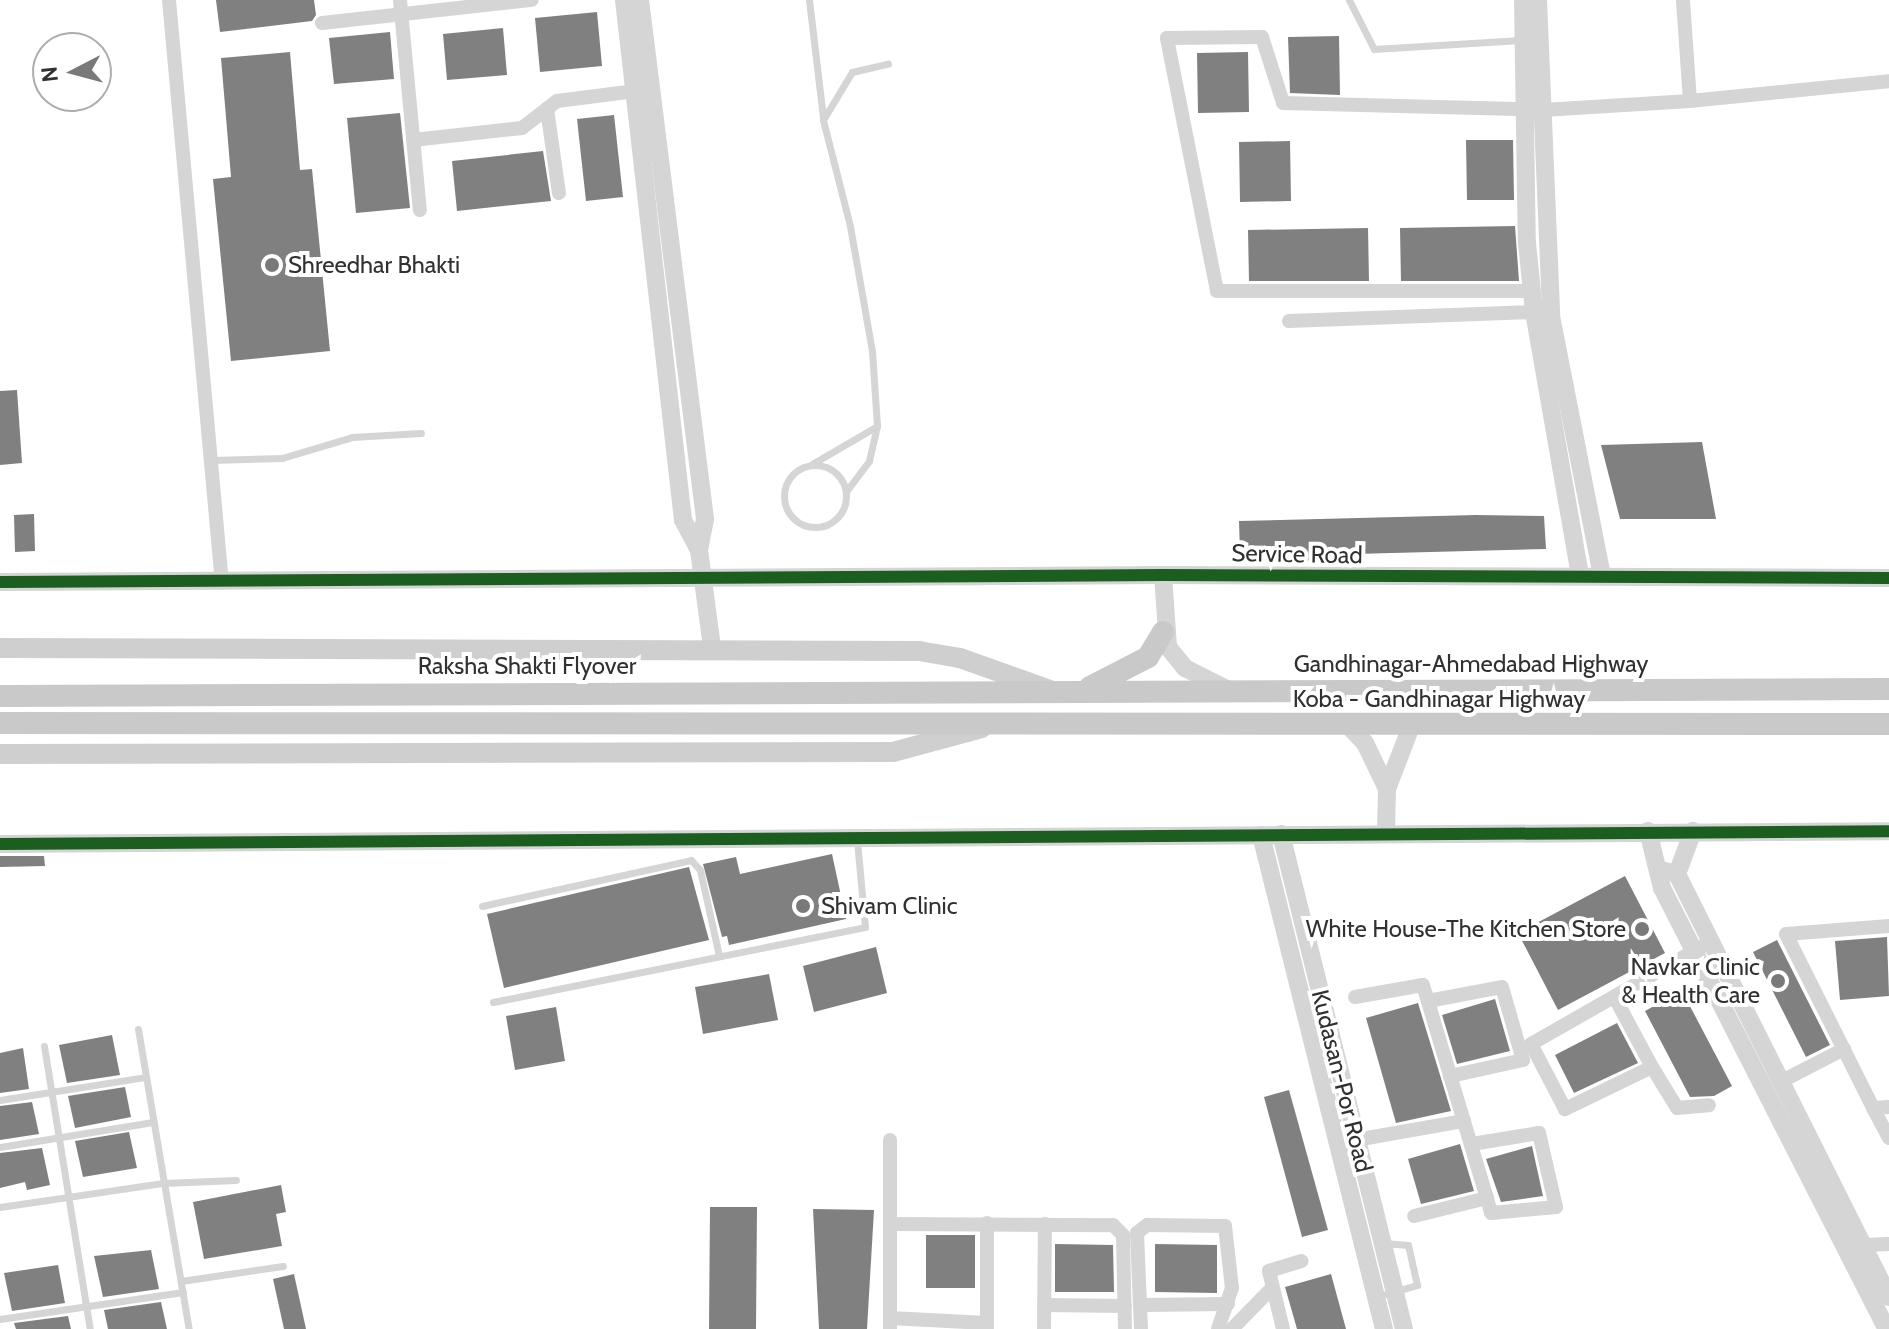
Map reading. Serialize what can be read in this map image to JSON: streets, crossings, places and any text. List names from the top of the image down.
{
  "streets": {
    "main road": ["Gandhinagar-Ahmedabad Highway", "Raksha Shakti Flyover", "Koba - Gandhinagar Highway"],
    "street": ["Service Road", "Kudasan-Por Road"]
  },
  "crossings": [
    ["Gandhinagar-Ahmedabad Highway", "Raksha Shakti Flyover"]
  ],
  "places": [
    "Shreedhar Bhakti",
    "Shivam Clinic",
    "White House-The Kitchen Store",
    "Navkar Clinic & Health Care"
  ],
  "north": "left"
}
